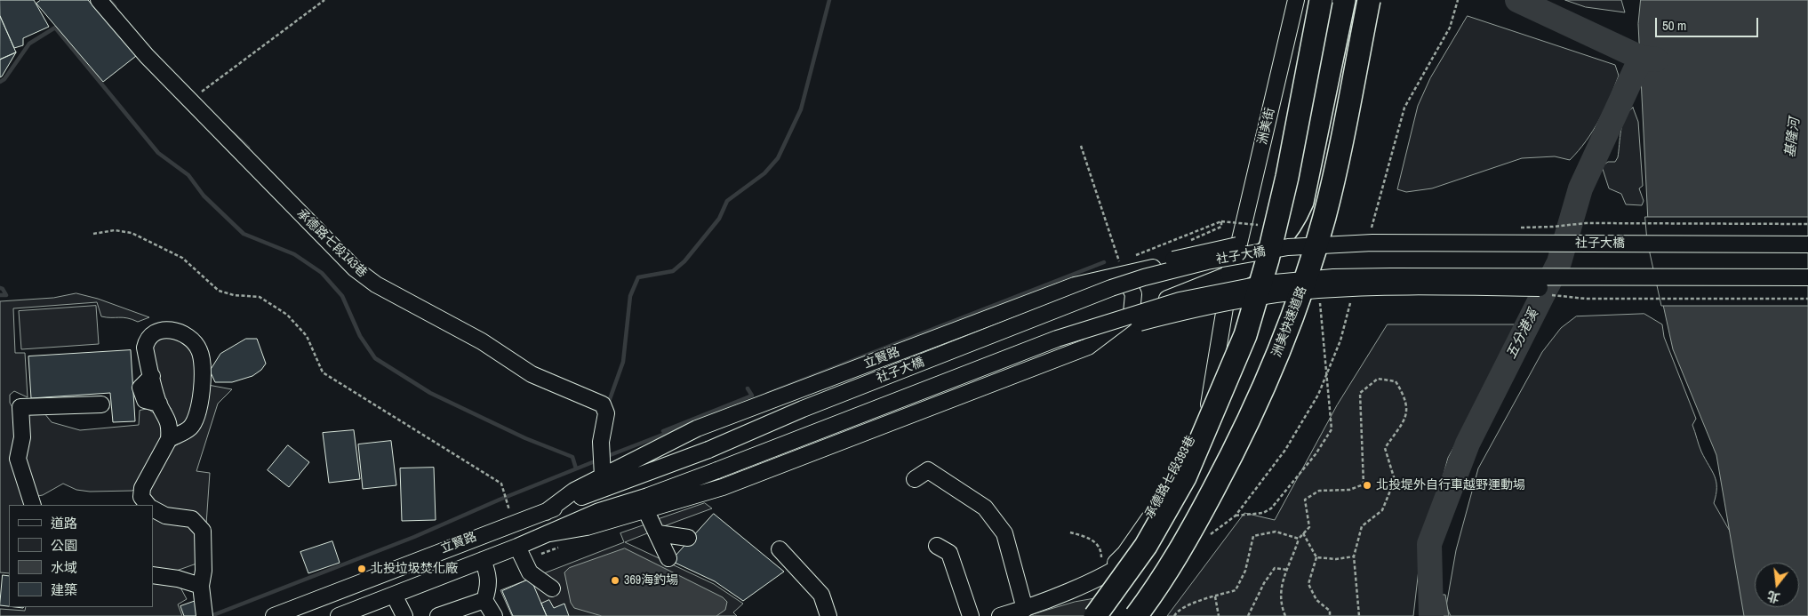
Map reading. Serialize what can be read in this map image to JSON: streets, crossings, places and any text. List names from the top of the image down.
{
  "streets": {
    "highway": ["洲美快速道路"],
    "street": [
      "洲美街",
      "承德路七段143巷",
      "社子大橋",
      "立賢路",
      "承德路七段393巷"
    ]
  },
  "crossings": [
    ["洲美街", "立賢路"],
    ["洲美街", "承德路七段393巷"],
    ["承德路七段143巷", "立賢路"],
    ["社子大橋", "立賢路"],
    ["立賢路", "承德路七段393巷"]
  ],
  "water": ["基隆河", "五分港溪"],
  "places": ["北投堤外自行車越野運動場", "北投垃圾焚化廠", "369海釣場"],
  "legend": [
    "道路",
    "公園",
    "水域",
    "建築"
  ],
  "scale_bar": "50 m",
  "north": "bottom"
}
